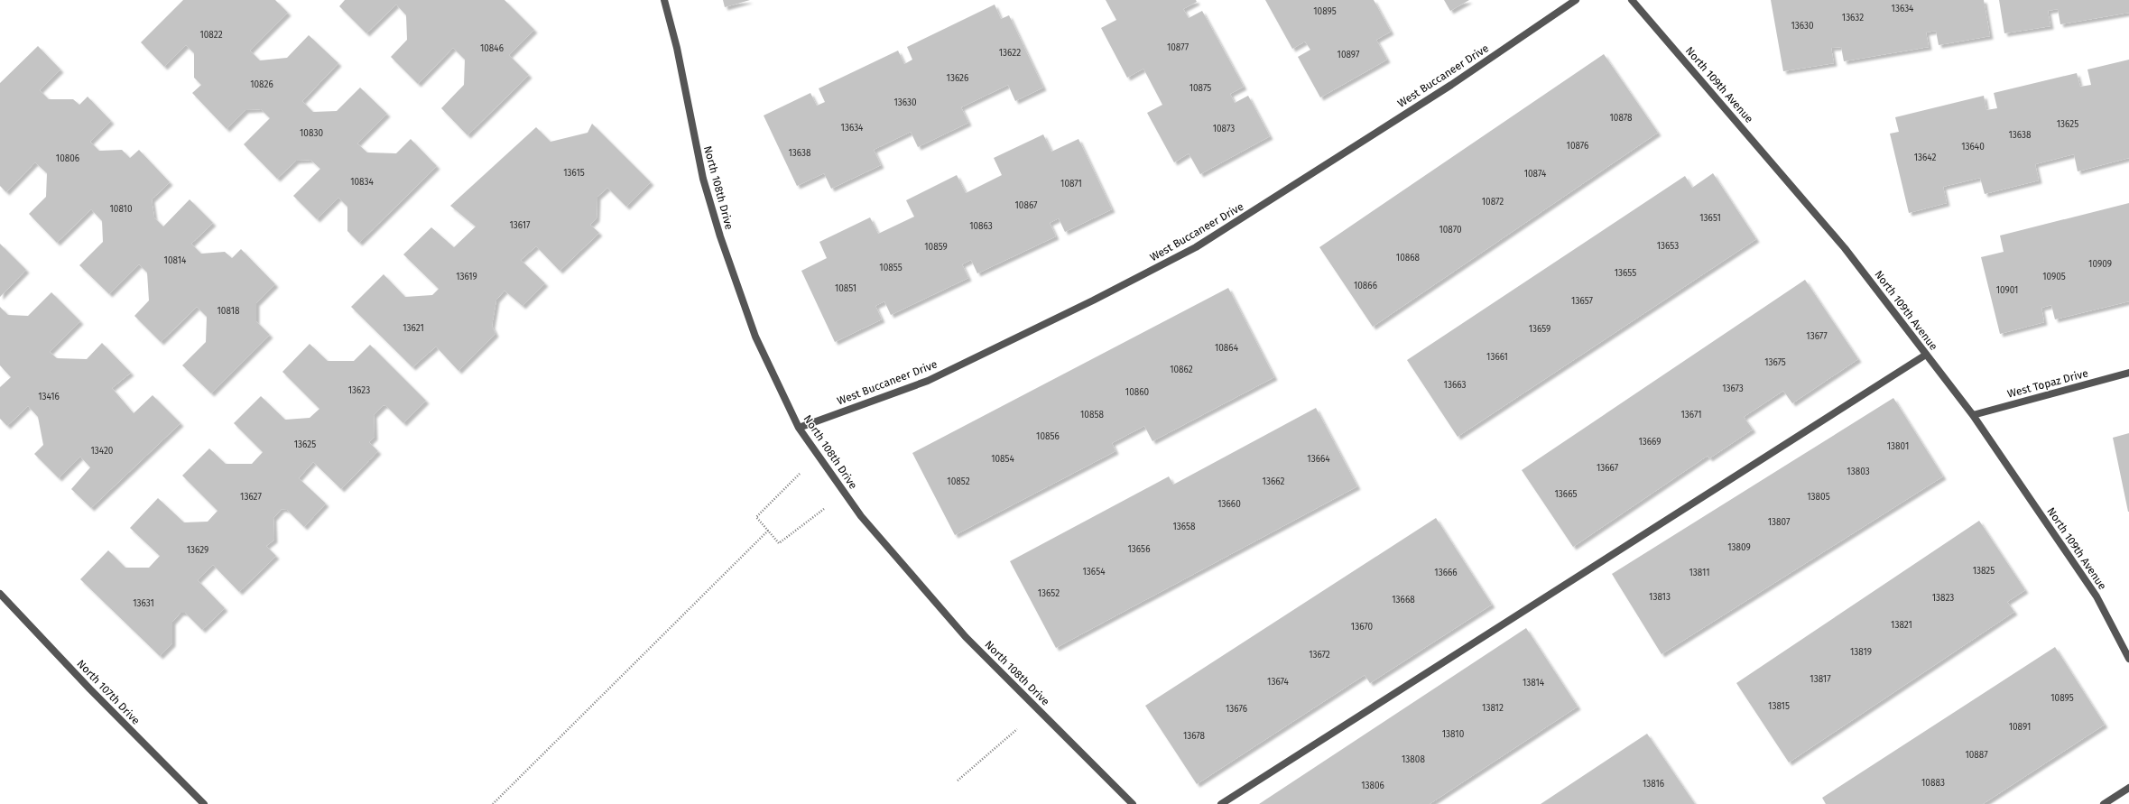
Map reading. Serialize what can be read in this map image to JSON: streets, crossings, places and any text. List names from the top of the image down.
{
  "streets": {
    "street": [
      "West Buccaneer Drive",
      "North 109th Avenue",
      "North 108th Drive",
      "West Topaz Drive",
      "North 107th Drive"
    ]
  },
  "crossings": [
    ["West Buccaneer Drive", "North 108th Drive"],
    ["North 109th Avenue", "West Topaz Drive"]
  ],
  "house_numbers": [
    "13634",
    "10895",
    "13632",
    "13630",
    "10822",
    "10877",
    "10846",
    "13622",
    "10897",
    "13626",
    "10826",
    "10875",
    "13630",
    "10878",
    "13625",
    "13634",
    "10873",
    "10830",
    "13638",
    "10876",
    "13640",
    "13638",
    "13642",
    "10806",
    "13615",
    "10874",
    "10834",
    "10871",
    "10872",
    "10867",
    "10810",
    "13651",
    "13617",
    "10863",
    "10870",
    "13653",
    "10859",
    "10868",
    "10814",
    "10909",
    "10855",
    "13655",
    "13619",
    "10905",
    "10866",
    "10851",
    "10901",
    "13657",
    "10818",
    "13621",
    "13659",
    "13677",
    "10864",
    "13661",
    "13675",
    "10862",
    "13663",
    "13673",
    "13623",
    "10860",
    "13416",
    "10858",
    "13671",
    "10856",
    "13669",
    "13625",
    "13801",
    "13420",
    "10854",
    "13664",
    "13667",
    "13803",
    "10852",
    "13662",
    "13665",
    "13627",
    "13805",
    "13660",
    "13807",
    "13658",
    "13809",
    "13656",
    "13629",
    "13825",
    "13654",
    "13666",
    "13811",
    "13652",
    "13813",
    "13823",
    "13668",
    "13631",
    "13821",
    "13670",
    "13819",
    "13672",
    "13817",
    "13674",
    "13814",
    "10895",
    "13815",
    "13812",
    "13676",
    "10891",
    "13810",
    "13678",
    "10887",
    "13808",
    "10883",
    "13816",
    "13806"
  ]
}
